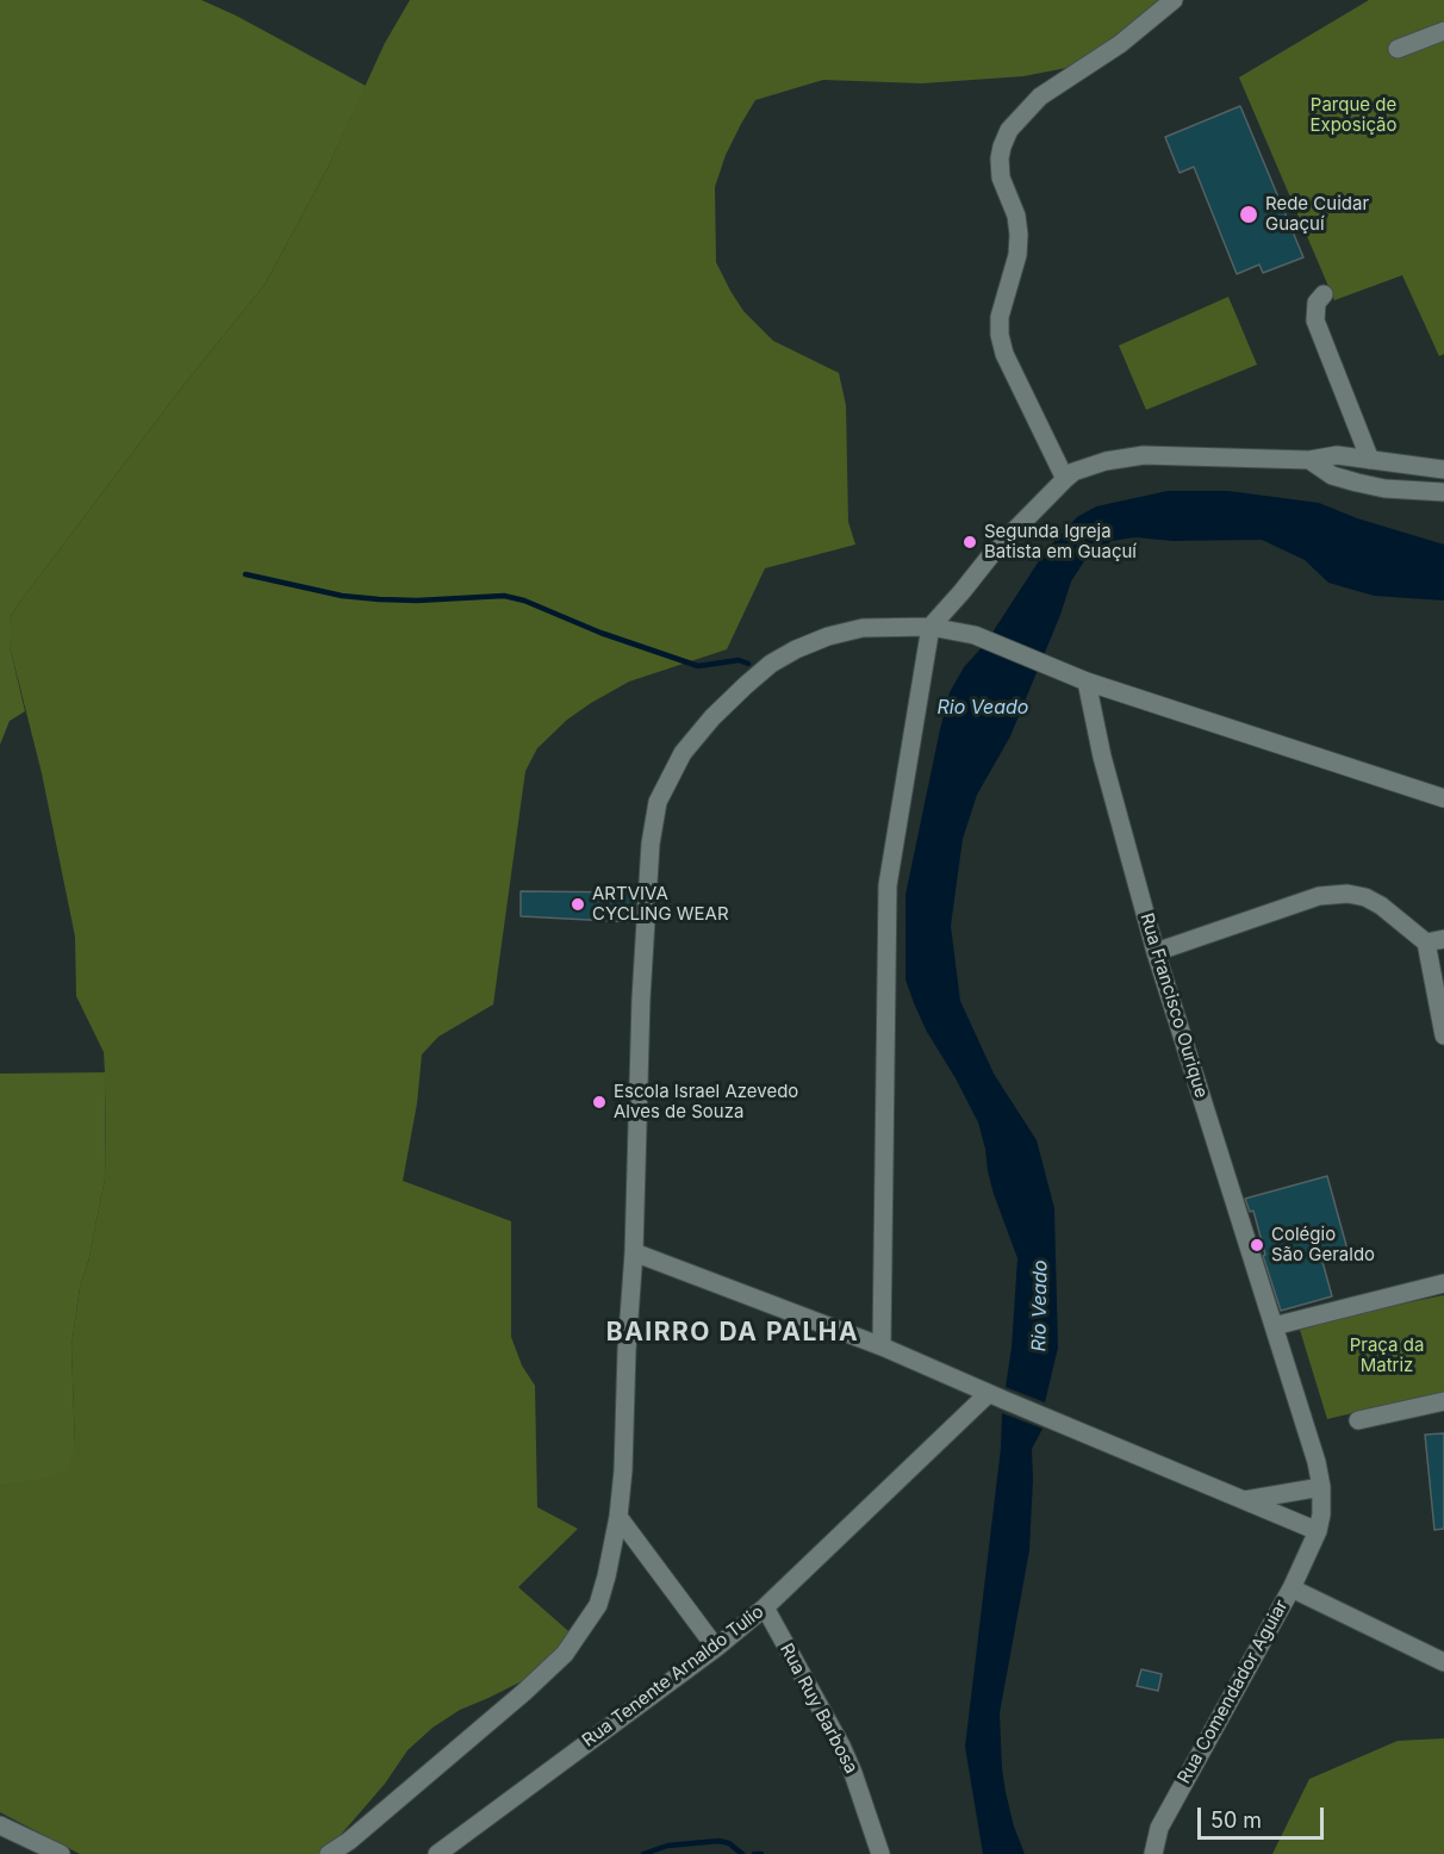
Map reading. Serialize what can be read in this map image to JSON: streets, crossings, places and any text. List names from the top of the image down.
{
  "streets": {
    "street": [
      "Rua Francisco Ourique",
      "Rua Tenente Arnaldo Tulio",
      "Rua Comendador Aguiar",
      "Rua Ruy Barbosa"
    ]
  },
  "crossings": [
    ["Rua Tenente Arnaldo Tulio", "Rua Ruy Barbosa"]
  ],
  "districts": ["BAIRRO DA PALHA"],
  "water": ["Rio Veado"],
  "parks": ["Parque de Exposição", "Praça da Matriz"],
  "places": [
    "Rede Cuidar Guaçuí",
    "Segunda Igreja Batista em Guaçuí",
    "ARTVIVA CYCLING WEAR",
    "Escola Israel Azevedo Alves de Souza",
    "Colégio São Geraldo"
  ],
  "scale_bar": "50 m"
}
